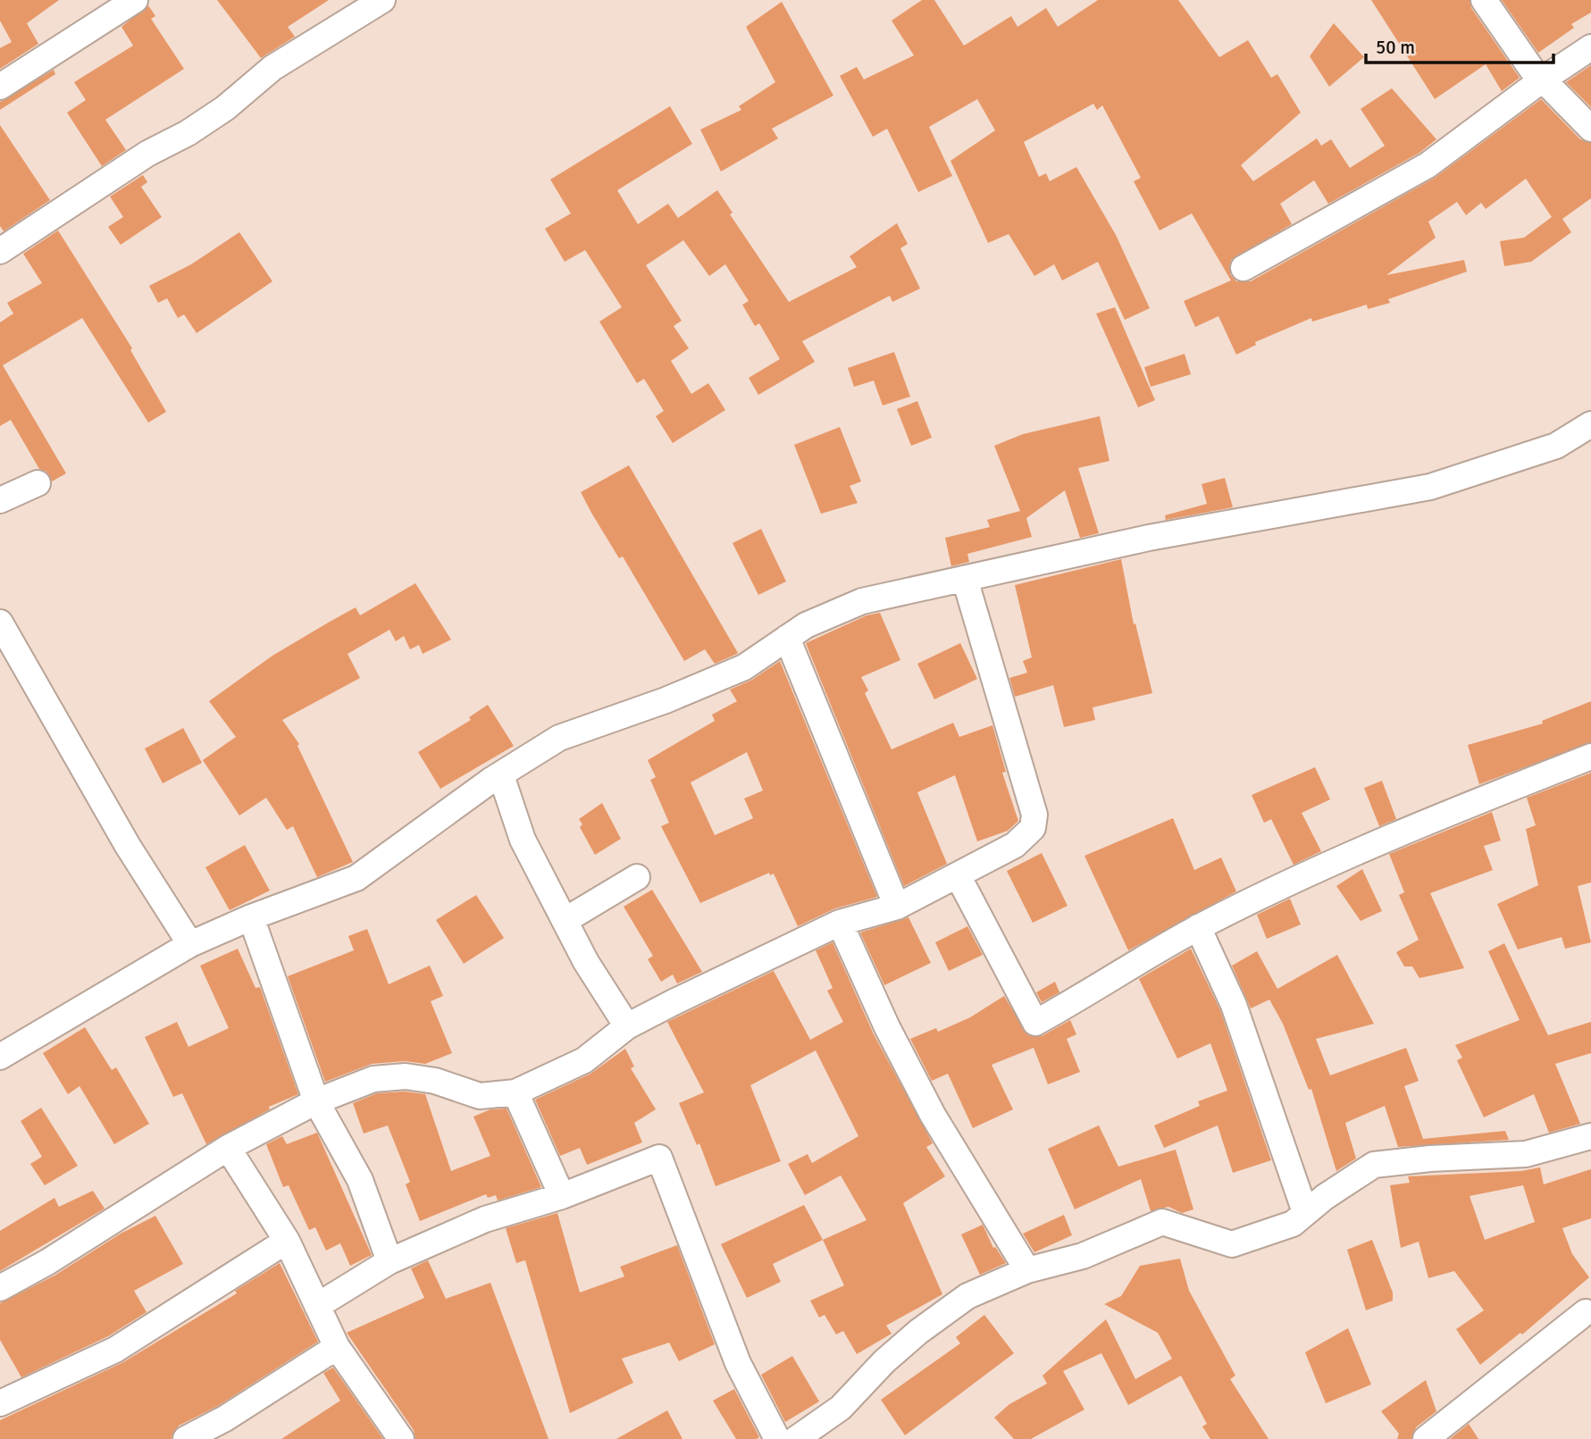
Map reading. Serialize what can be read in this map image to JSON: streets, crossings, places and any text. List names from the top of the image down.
{
  "scale_bar": "50 m"
}
